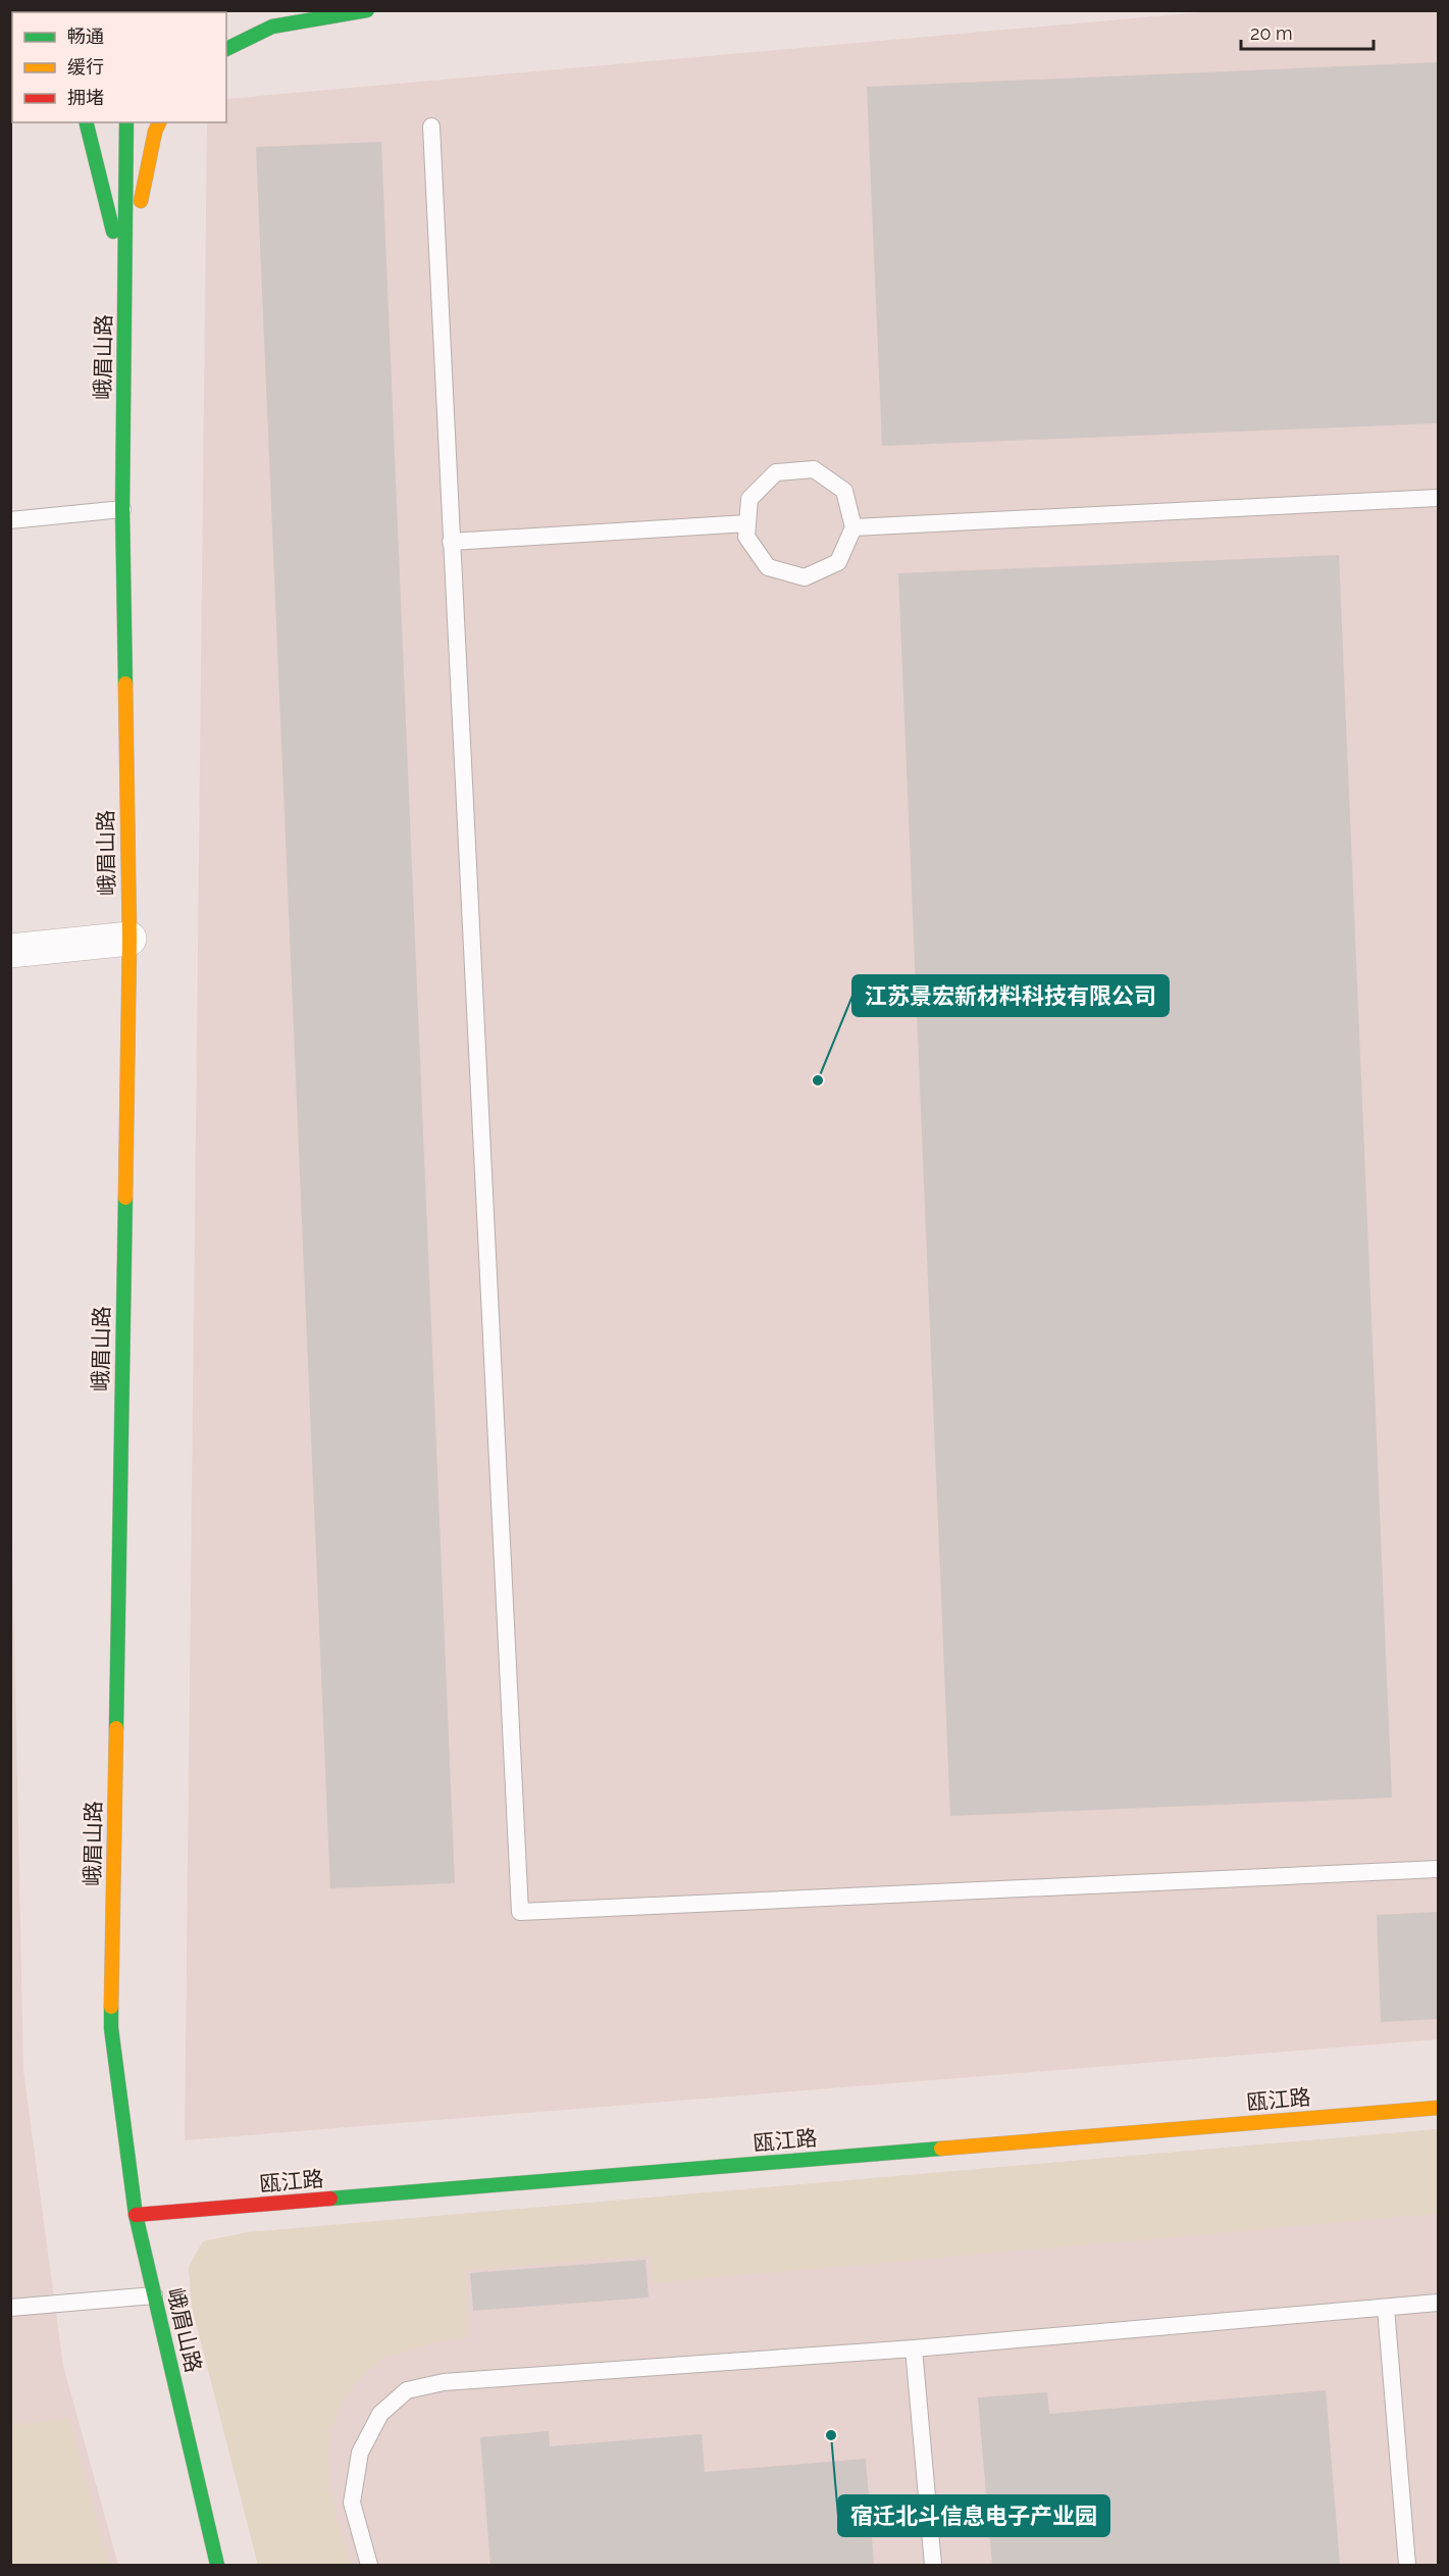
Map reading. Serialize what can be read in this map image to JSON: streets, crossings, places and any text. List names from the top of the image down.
{
  "streets": {
    "street": ["峨眉山路", "瓯江路"]
  },
  "crossings": [
    ["峨眉山路", "瓯江路"]
  ],
  "places": ["江苏景宏新材料科技有限公司", "宿迁北斗信息电子产业园"],
  "legend": ["畅通", "缓行", "拥堵"],
  "scale_bar": "20 m"
}
